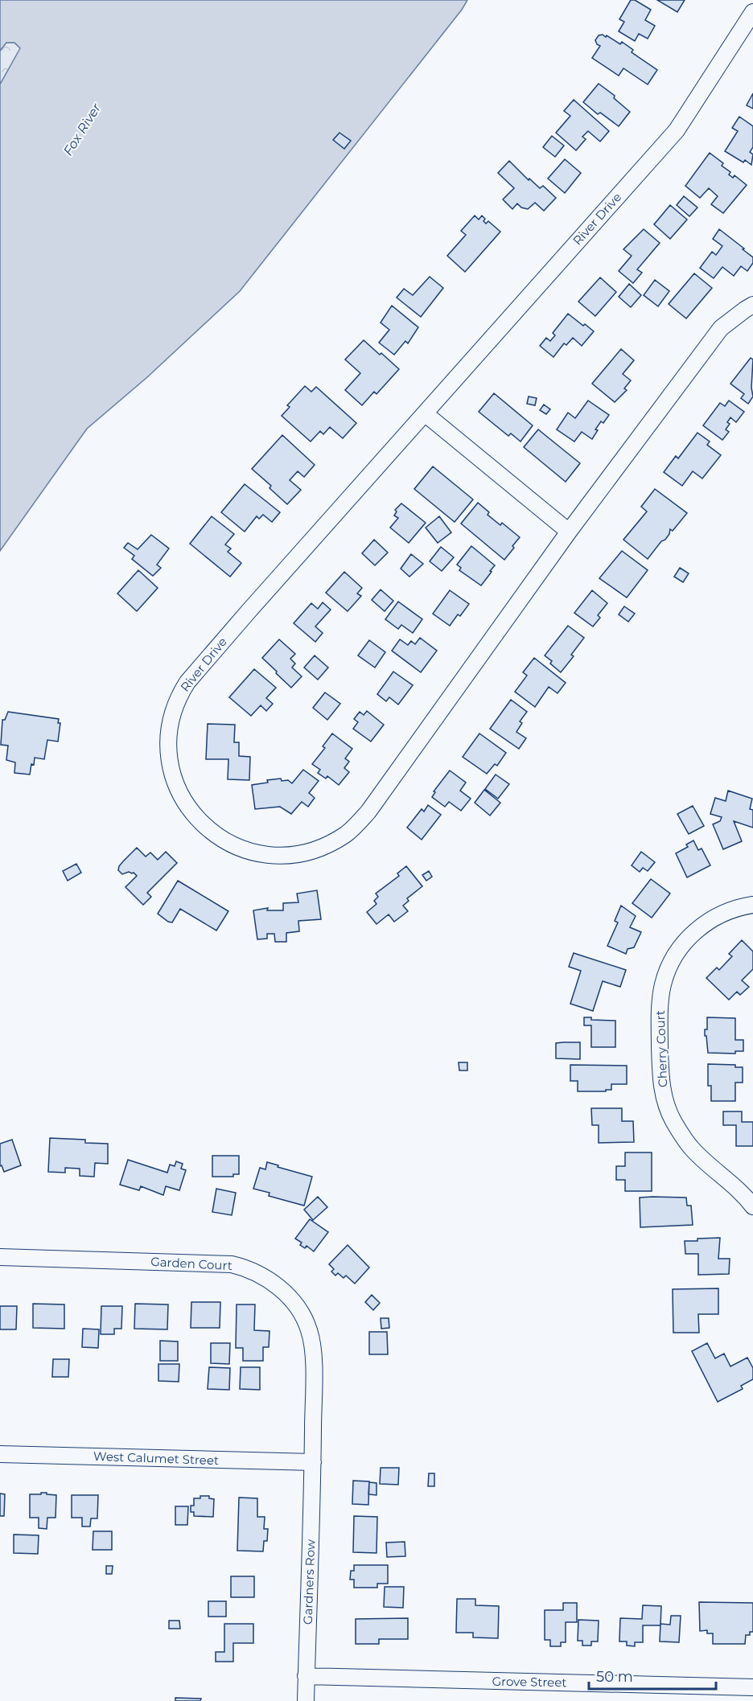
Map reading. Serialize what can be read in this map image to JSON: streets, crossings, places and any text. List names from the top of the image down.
{
  "streets": {
    "street": [
      "River Drive",
      "Cherry Court",
      "Garden Court",
      "West Calumet Street",
      "Gardners Row",
      "Grove Street"
    ]
  },
  "crossings": [
    ["Garden Court", "West Calumet Street"],
    ["Garden Court", "Gardners Row"],
    ["West Calumet Street", "Gardners Row"],
    ["Gardners Row", "Grove Street"]
  ],
  "water": ["Fox River"],
  "scale_bar": "50 m"
}
